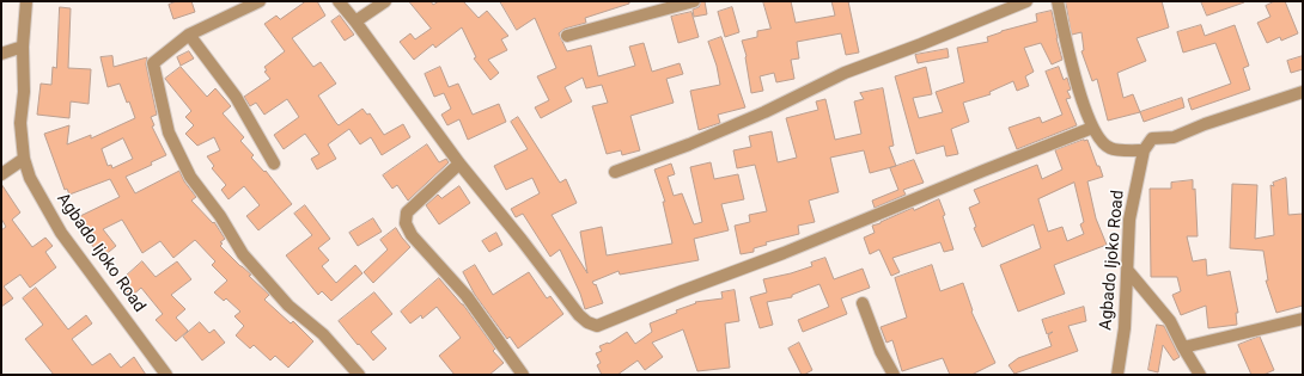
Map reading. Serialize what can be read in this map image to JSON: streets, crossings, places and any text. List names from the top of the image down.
{
  "streets": {
    "street": ["Agbado Ijoko Road"]
  }
}
